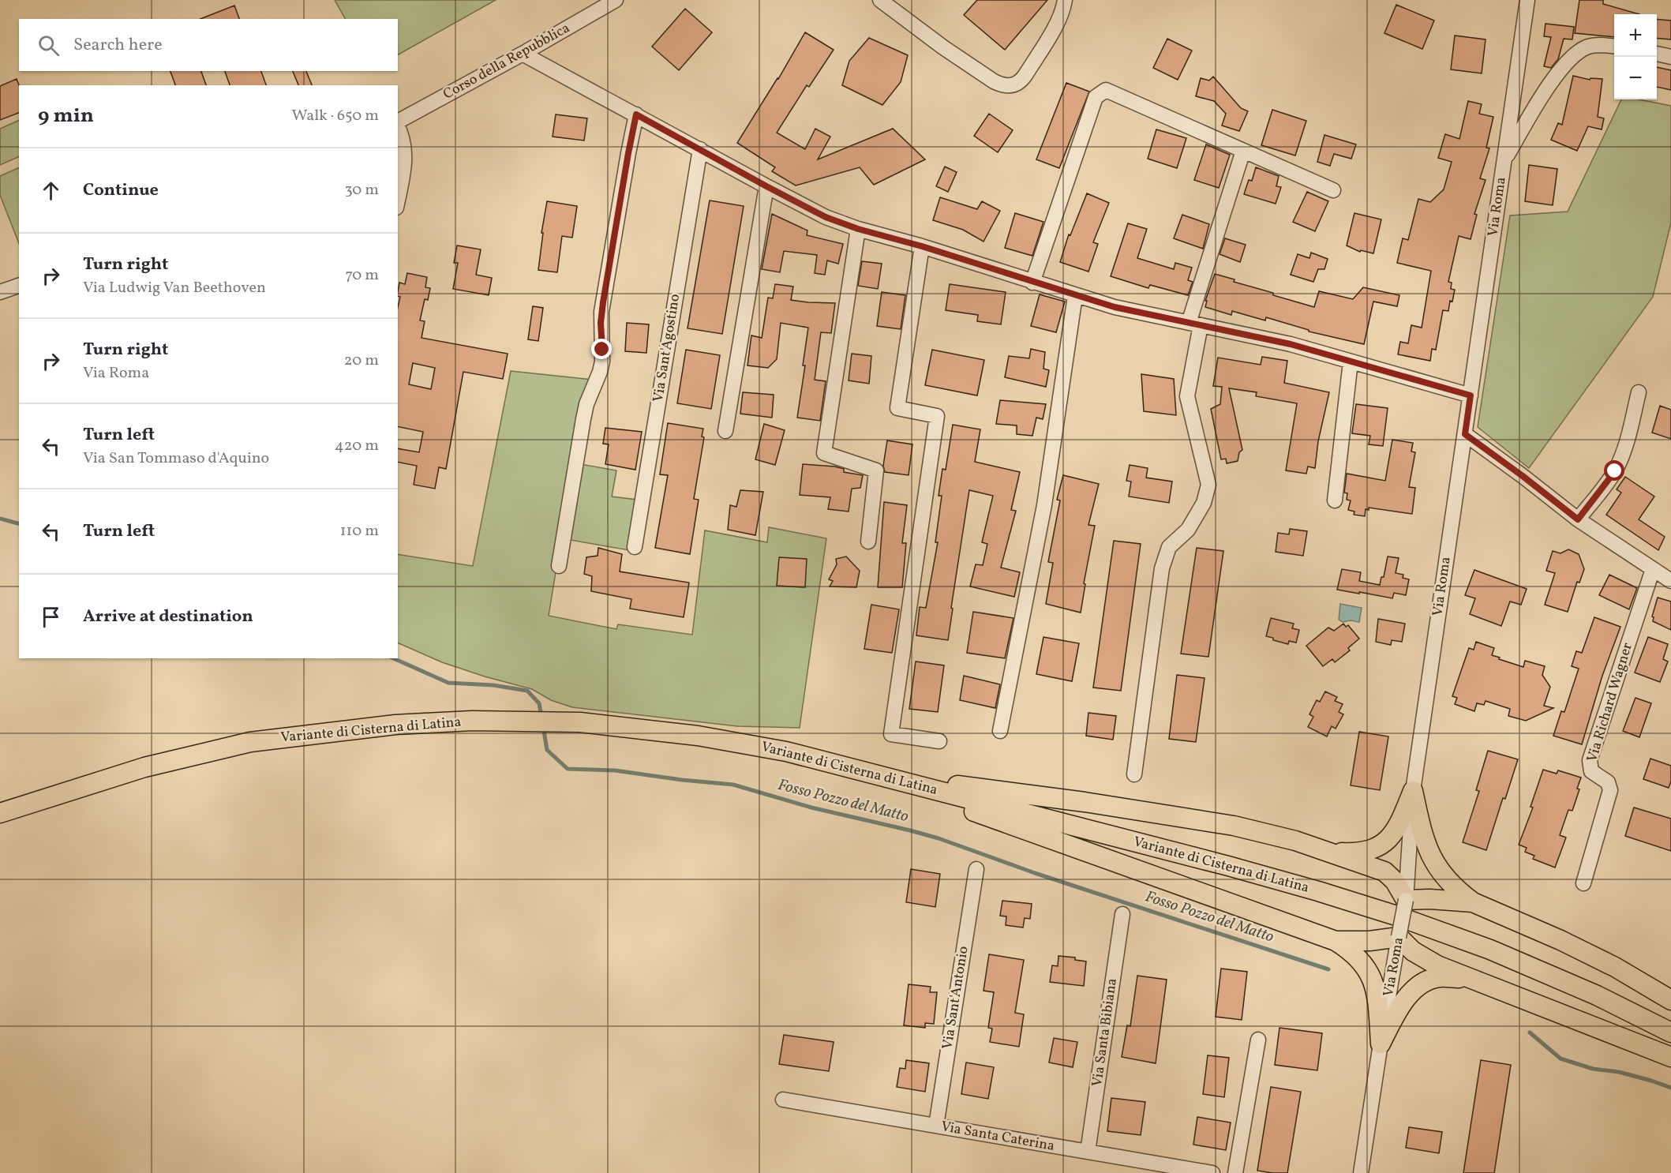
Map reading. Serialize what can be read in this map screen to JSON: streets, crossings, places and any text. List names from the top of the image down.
{
  "streets": {
    "main road": ["Variante di Cisterna di Latina"],
    "street": [
      "Corso della Repubblica",
      "Via Roma",
      "Via Sant'Agostino",
      "Via Richard Wagner",
      "Via Sant'Antonio",
      "Via Santa Bibiana",
      "Via Santa Caterina"
    ]
  },
  "crossings": [
    ["Via Sant'Antonio", "Via Santa Caterina"],
    ["Via Santa Bibiana", "Via Santa Caterina"]
  ],
  "water": ["Fosso Pozzo del Matto"],
  "page": {
    "map_buttons": ["+", "−"],
    "search": "Search here",
    "heading": ["9 min", "Walk · 650 m"],
    "list": [
      ["Continue", "30 m"],
      ["Turn right", "Via Ludwig Van Beethoven", "70 m"],
      ["Turn right", "Via Roma", "20 m"],
      ["Turn left", "Via San Tommaso d'Aquino", "420 m"],
      ["Turn left", "110 m"],
      "Arrive at destination"
    ]
  }
}
